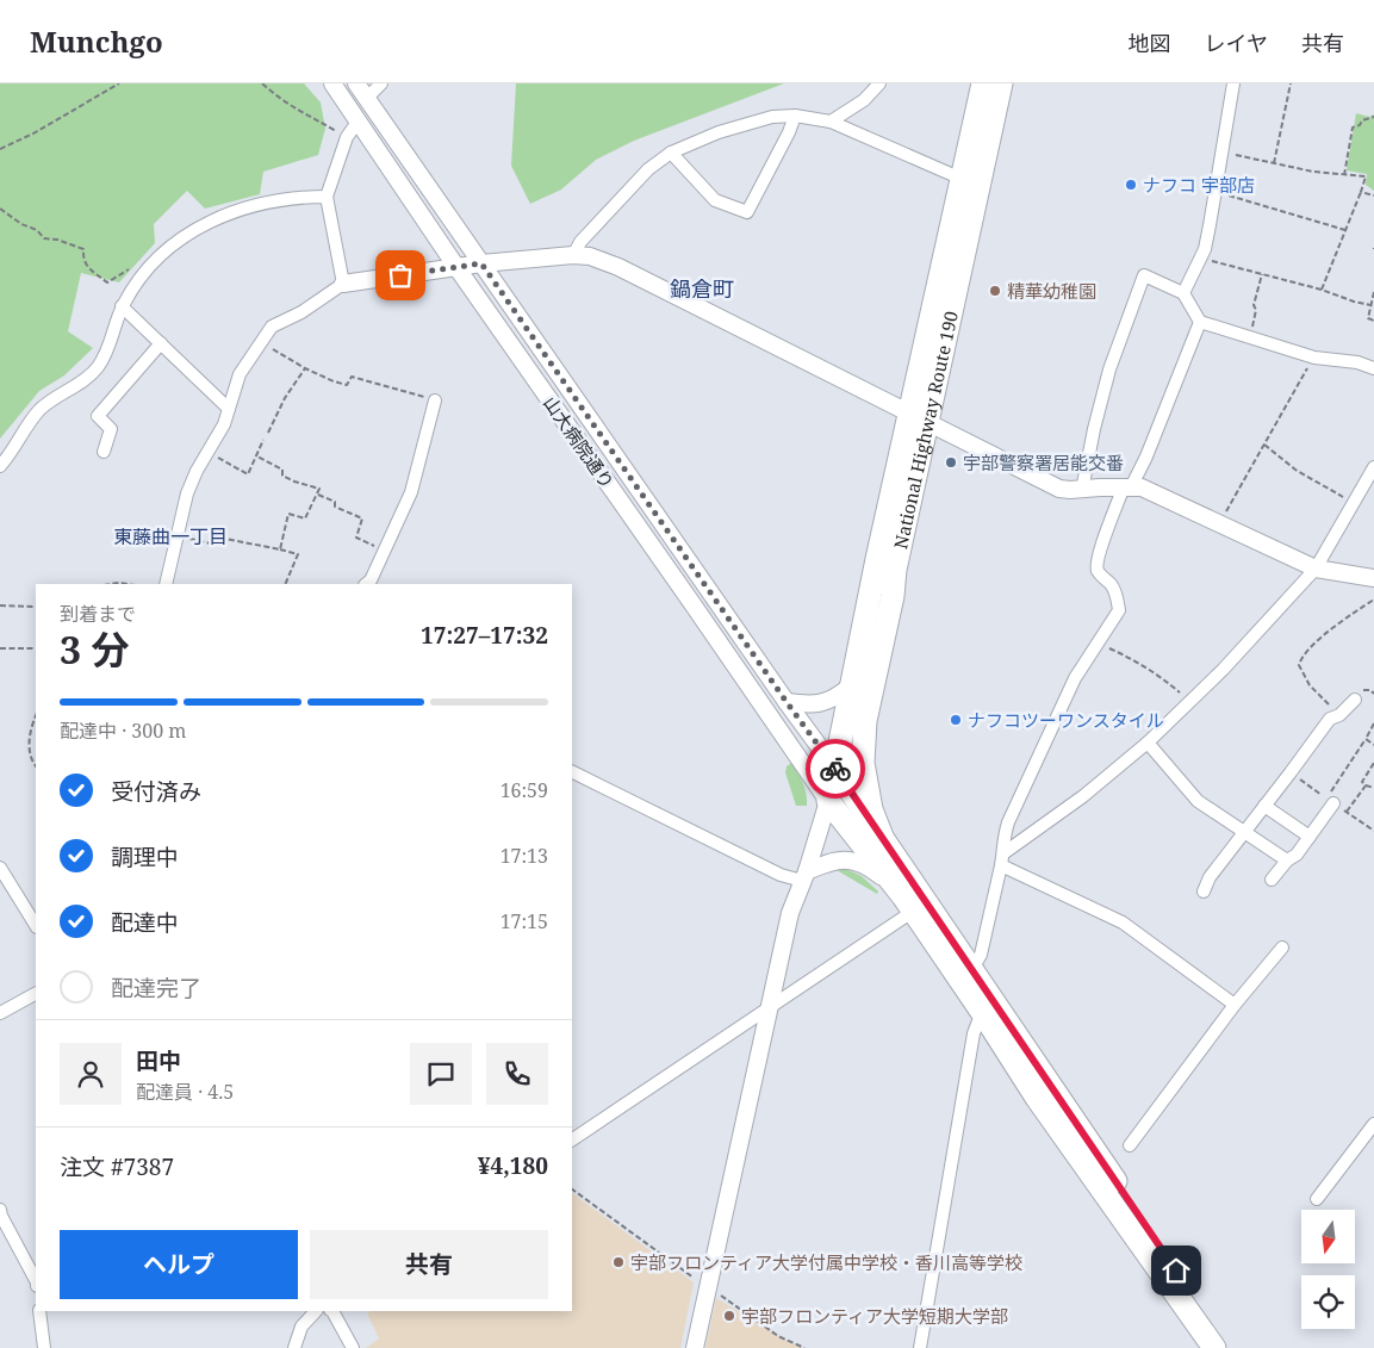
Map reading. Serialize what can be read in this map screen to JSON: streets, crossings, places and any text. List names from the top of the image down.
{
  "streets": {
    "highway": ["National Highway Route 190"],
    "street": ["山大病院通り"]
  },
  "crossings": [
    ["National Highway Route 190", "山大病院通り"]
  ],
  "districts": ["鍋倉町", "東藤曲一丁目"],
  "places": [
    "ナフコ 宇部店",
    "精華幼稚園",
    "宇部警察署居能交番",
    "ナフコツーワンスタイル",
    "宇部フロンティア大学付属中学校・香川高等学校",
    "宇部フロンティア大学短期大学部"
  ],
  "north": "bottom",
  "page": {
    "header": "Munchgo",
    "nav": ["地図", "レイヤ", "共有"],
    "heading": ["3 分", "到着まで", "17:27–17:32"],
    "panel": [
      "田中",
      "配達員 · 4.5",
      "注文 #7387",
      "¥4,180"
    ],
    "bar": "配達中 · 300 m",
    "list": [
      ["受付済み", "16:59"],
      ["調理中", "17:13"],
      ["配達中", "17:15"],
      "配達完了"
    ],
    "buttons": ["ヘルプ", "共有"]
  }
}
